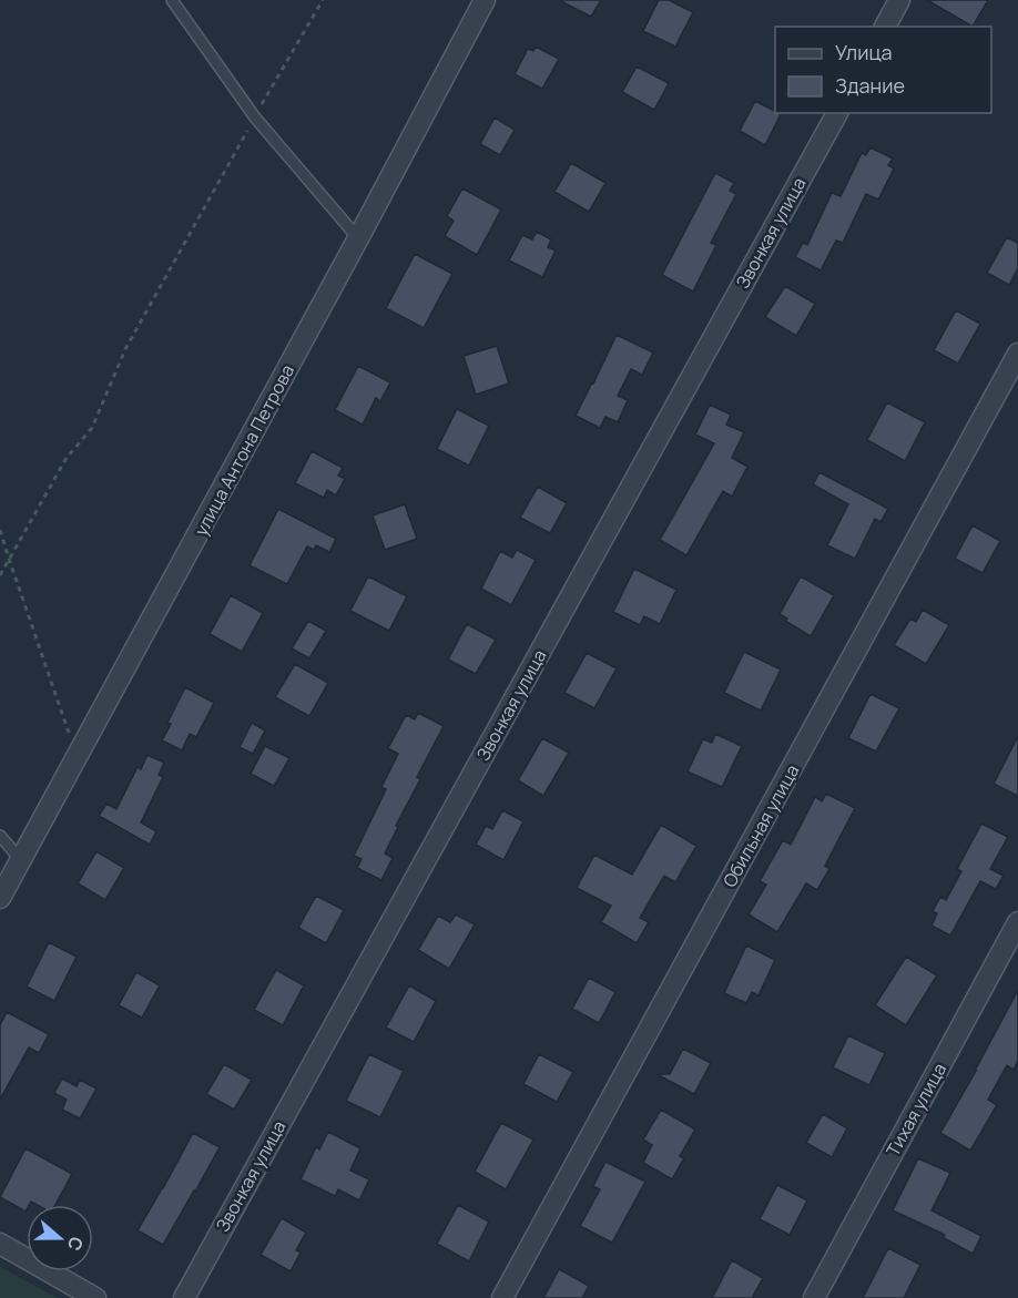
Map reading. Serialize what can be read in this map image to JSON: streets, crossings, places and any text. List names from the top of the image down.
{
  "streets": {
    "street": [
      "Звонкая улица",
      "улица Антона Петрова",
      "Обильная улица",
      "Тихая улица"
    ]
  },
  "legend": ["Улица", "Здание"],
  "north": "right"
}
